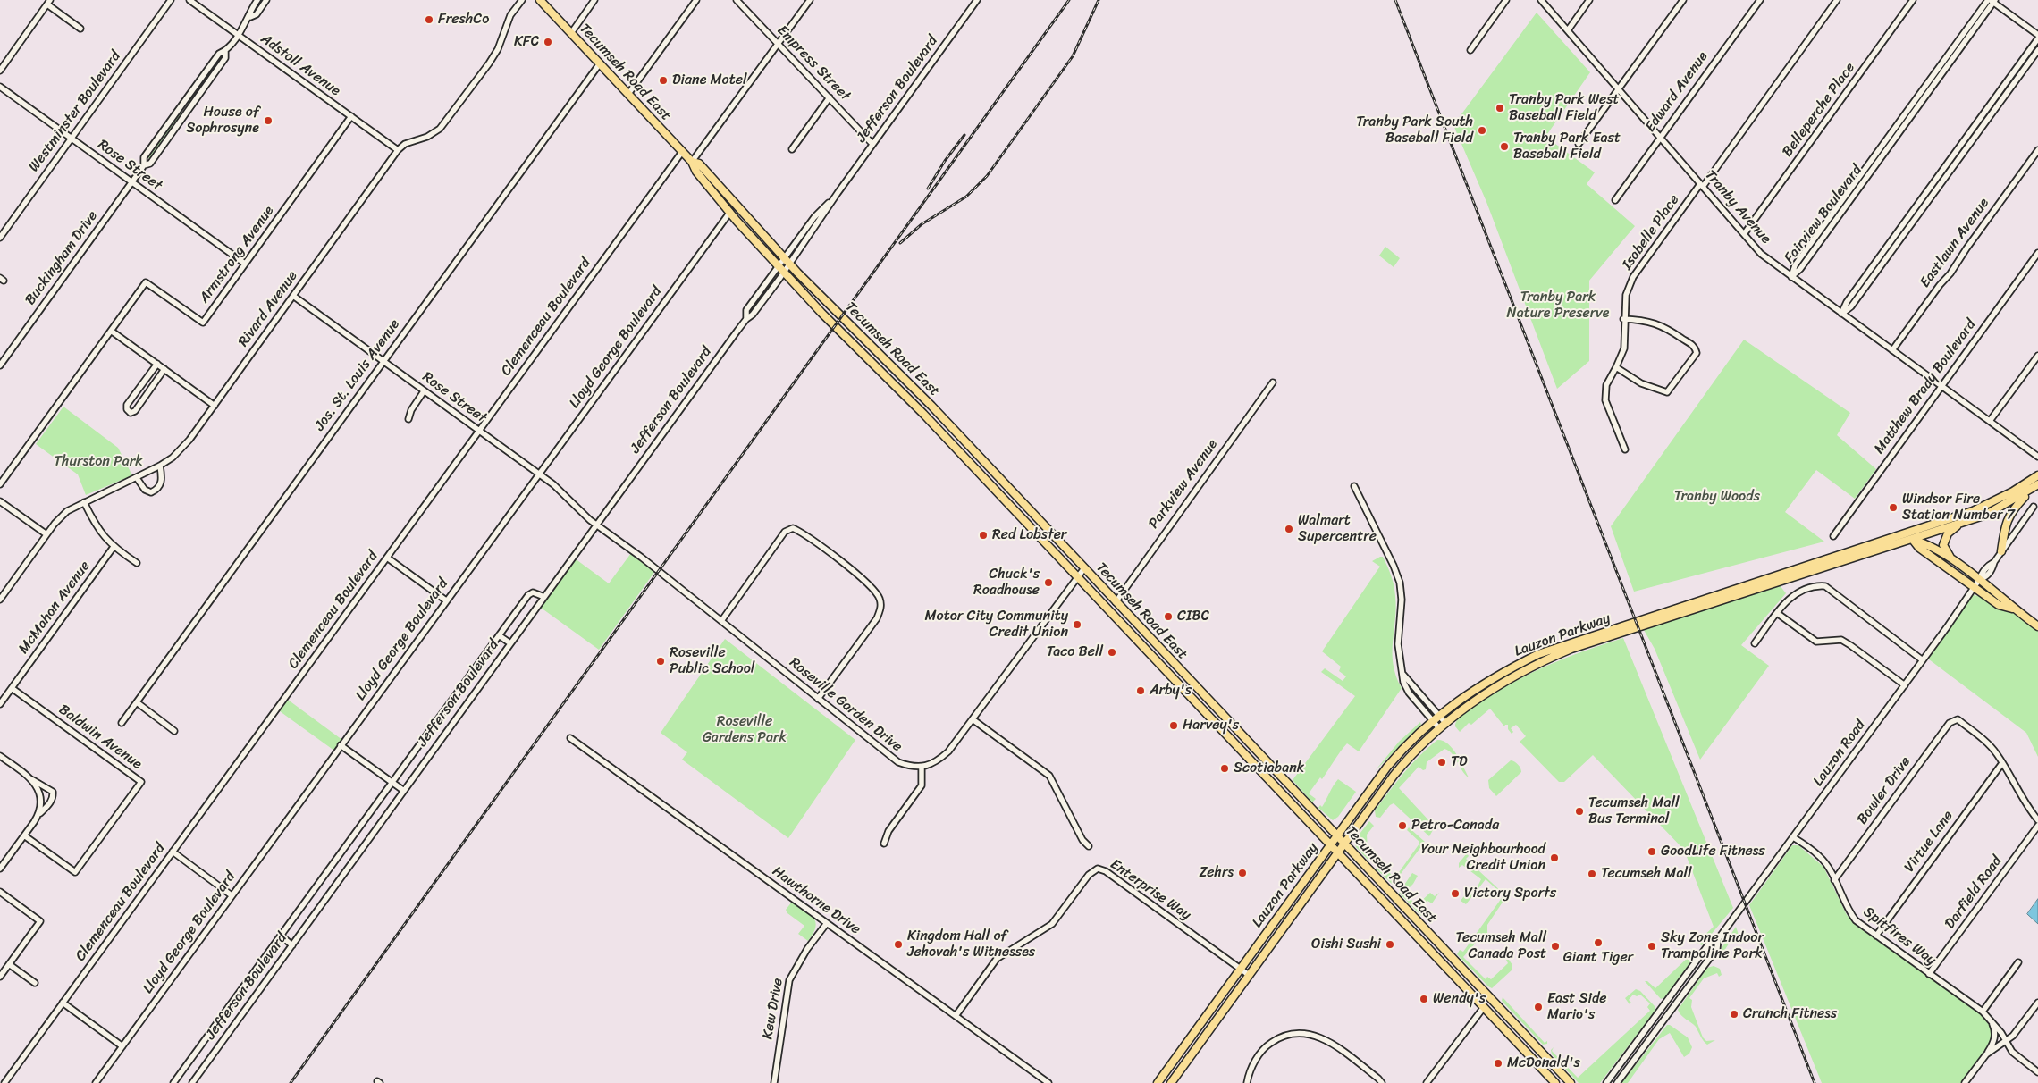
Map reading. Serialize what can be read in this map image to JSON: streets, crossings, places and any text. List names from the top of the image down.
{
  "streets": {
    "main road": ["Tecumseh Road East", "Lauzon Parkway"],
    "street": [
      "Empress Street",
      "Adstoll Avenue",
      "Jefferson Boulevard",
      "Edward Avenue",
      "Belleperche Place",
      "Westminster Boulevard",
      "Rose Street",
      "Tranby Avenue",
      "Fairview Boulevard",
      "Isabelle Place",
      "Eastlawn Avenue",
      "Armstrong Avenue",
      "Buckingham Drive",
      "Rivard Avenue",
      "Clemenceau Boulevard",
      "Lloyd George Boulevard",
      "Jos. St. Louis Avenue",
      "Matthew Brady Boulevard",
      "Parkview Avenue",
      "McMahon Avenue",
      "Roseville Garden Drive",
      "Baldwin Avenue",
      "Lauzon Road",
      "Bowler Drive",
      "Virtue Lane",
      "Enterprise Way",
      "Darfield Road",
      "Hawthorne Drive",
      "Spitfires Way",
      "Kew Drive"
    ]
  },
  "crossings": [
    ["Empress Street", "Jefferson Boulevard"],
    ["Adstoll Avenue", "Armstrong Avenue"],
    ["Adstoll Avenue", "Buckingham Drive"],
    ["Adstoll Avenue", "Rivard Avenue"],
    ["Tecumseh Road East", "Jefferson Boulevard"],
    ["Tecumseh Road East", "Clemenceau Boulevard"],
    ["Tecumseh Road East", "Lloyd George Boulevard"],
    ["Tecumseh Road East", "Jos. St. Louis Avenue"],
    ["Tecumseh Road East", "Parkview Avenue"],
    ["Tecumseh Road East", "Lauzon Parkway"],
    ["Jefferson Boulevard", "Rose Street"],
    ["Jefferson Boulevard", "Roseville Garden Drive"],
    ["Edward Avenue", "Tranby Avenue"],
    ["Belleperche Place", "Tranby Avenue"],
    ["Westminster Boulevard", "Rose Street"],
    ["Rose Street", "Armstrong Avenue"],
    ["Rose Street", "Buckingham Drive"],
    ["Rose Street", "Rivard Avenue"],
    ["Rose Street", "Clemenceau Boulevard"],
    ["Rose Street", "Lloyd George Boulevard"],
    ["Rose Street", "Jos. St. Louis Avenue"],
    ["Rose Street", "Roseville Garden Drive"],
    ["Tranby Avenue", "Fairview Boulevard"],
    ["Tranby Avenue", "Isabelle Place"],
    ["Tranby Avenue", "Eastlawn Avenue"],
    ["Tranby Avenue", "Matthew Brady Boulevard"],
    ["McMahon Avenue", "Baldwin Avenue"],
    ["Lauzon Parkway", "Enterprise Way"],
    ["Lauzon Road", "Spitfires Way"],
    ["Bowler Drive", "Virtue Lane"],
    ["Bowler Drive", "Spitfires Way"],
    ["Virtue Lane", "Spitfires Way"],
    ["Enterprise Way", "Hawthorne Drive"],
    ["Darfield Road", "Spitfires Way"],
    ["Hawthorne Drive", "Kew Drive"]
  ],
  "parks": [
    "Tranby Park Nature Preserve",
    "Thurston Park",
    "Tranby Woods",
    "Roseville Gardens Park"
  ],
  "places": [
    "FreshCo",
    "KFC",
    "Diane Motel",
    "Tranby Park West Baseball Field",
    "House of Sophrosyne",
    "Tranby Park South Baseball Field",
    "Tranby Park East Baseball Field",
    "Windsor Fire Station Number 7",
    "Walmart Supercentre",
    "Red Lobster",
    "Chuck's Roadhouse",
    "CIBC",
    "Motor City Community Credit Union",
    "Taco Bell",
    "Roseville Public School",
    "Arby's",
    "Harvey's",
    "TD",
    "Scotiabank",
    "Tecumseh Mall Bus Terminal",
    "Petro-Canada",
    "GoodLife Fitness",
    "Your Neighbourhood Credit Union",
    "Zehrs",
    "Tecumseh Mall",
    "Victory Sports",
    "Giant Tiger",
    "Kingdom Hall of Jehovah's Witnesses",
    "Oishi Sushi",
    "Tecumseh Mall Canada Post",
    "Sky Zone Indoor Trampoline Park",
    "Wendy's",
    "East Side Mario's",
    "Crunch Fitness",
    "McDonald's"
  ]
}
